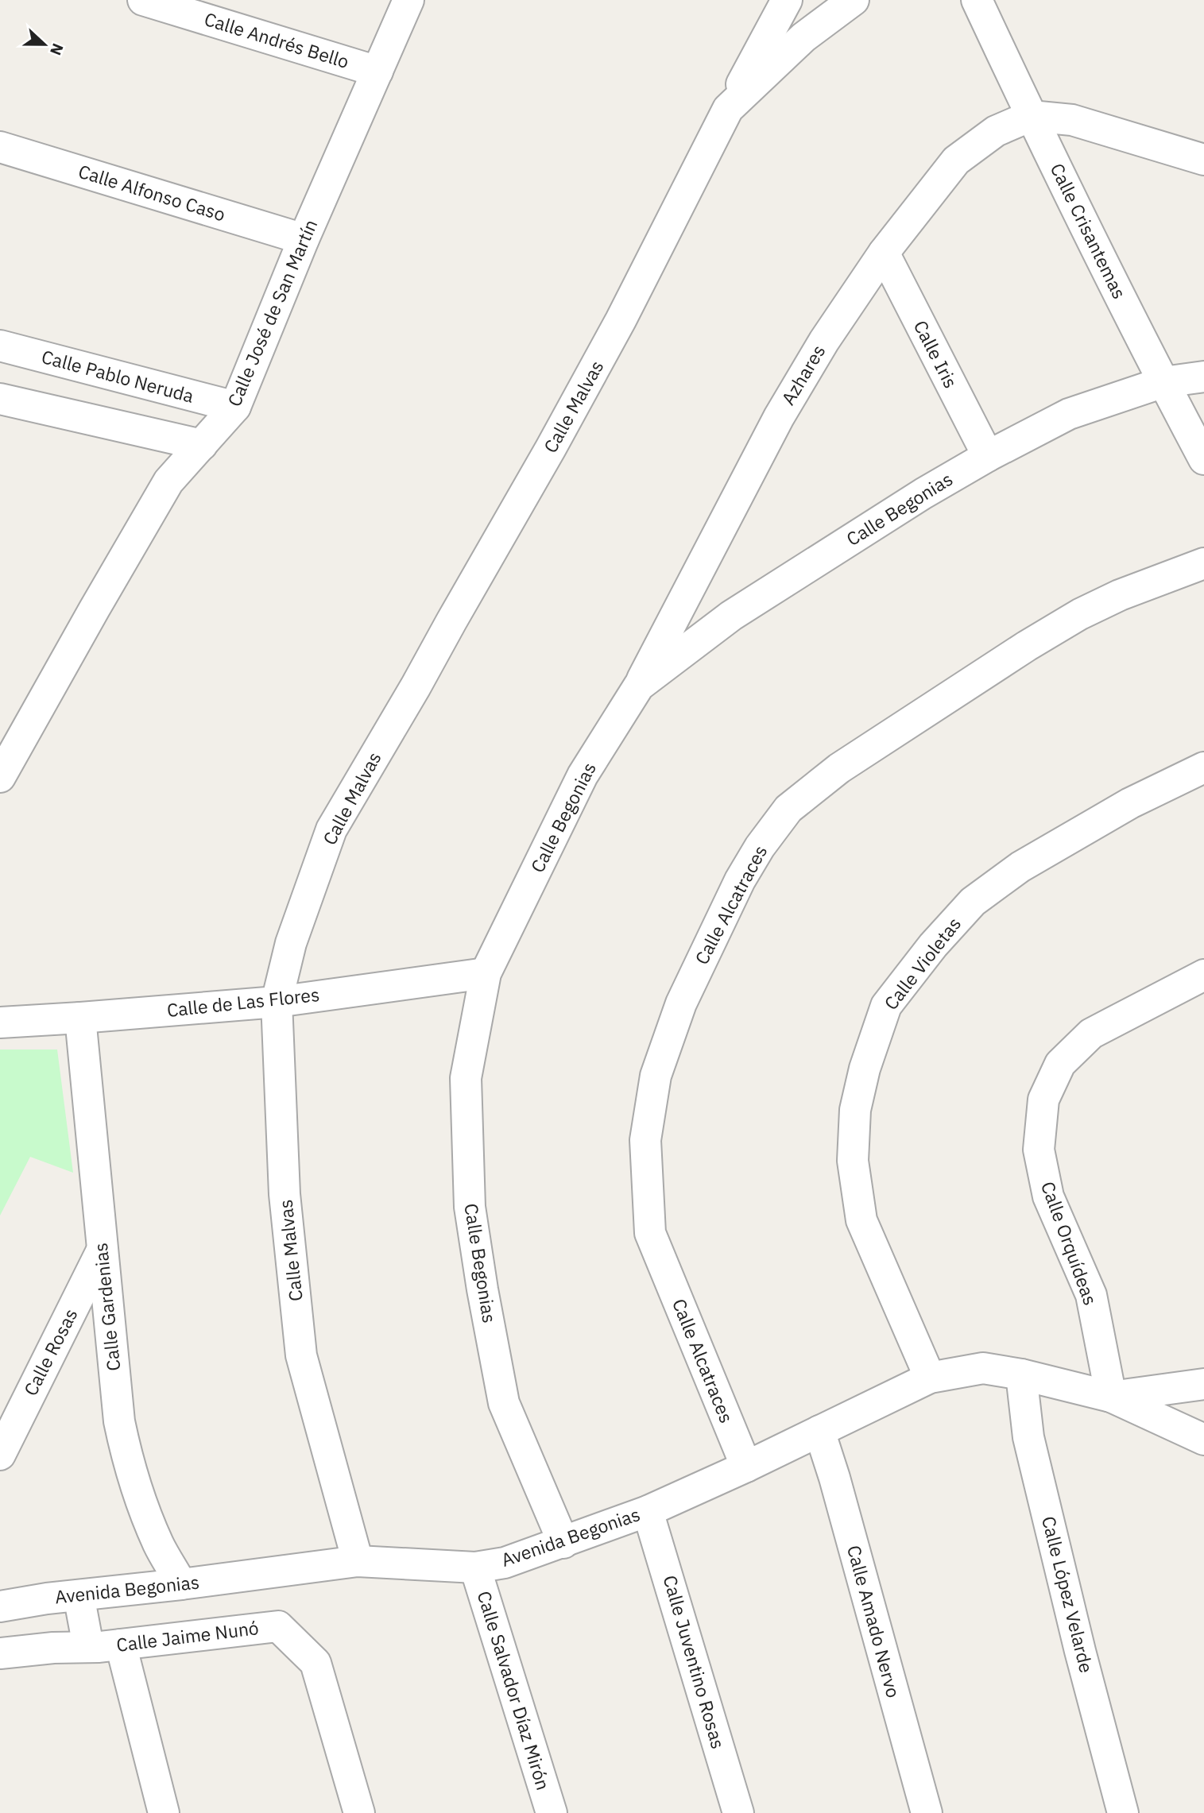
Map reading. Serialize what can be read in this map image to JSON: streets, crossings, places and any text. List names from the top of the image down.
{
  "streets": {
    "street": [
      "Calle Andrés Bello",
      "Calle Alfonso Caso",
      "Calle Crisantemas",
      "Calle José de San Martín",
      "Calle Iris",
      "Azhares",
      "Calle Pablo Neruda",
      "Calle Malvas",
      "Calle Begonias",
      "Calle Alcatraces",
      "Calle Violetas",
      "Calle de Las Flores",
      "Calle Orquídeas",
      "Calle Gardenias",
      "Calle Rosas",
      "Avenida Begonias",
      "Calle López Velarde",
      "Calle Amado Nervo",
      "Calle Jaime Nunó",
      "Calle Juventino Rosas",
      "Calle Salvador Díaz Mirón"
    ]
  },
  "crossings": [
    ["Calle Andrés Bello", "Calle José de San Martín"],
    ["Calle Alfonso Caso", "Calle José de San Martín"],
    ["Calle Crisantemas", "Azhares"],
    ["Calle Crisantemas", "Calle Begonias"],
    ["Calle José de San Martín", "Calle Pablo Neruda"],
    ["Calle Iris", "Azhares"],
    ["Calle Iris", "Calle Begonias"],
    ["Azhares", "Calle Begonias"],
    ["Calle Malvas", "Calle de Las Flores"],
    ["Calle Malvas", "Avenida Begonias"],
    ["Calle Begonias", "Calle de Las Flores"],
    ["Calle Begonias", "Avenida Begonias"],
    ["Calle Alcatraces", "Avenida Begonias"],
    ["Calle Violetas", "Avenida Begonias"],
    ["Calle de Las Flores", "Calle Gardenias"],
    ["Calle Orquídeas", "Avenida Begonias"],
    ["Calle Gardenias", "Calle Rosas"],
    ["Calle Gardenias", "Avenida Begonias"],
    ["Avenida Begonias", "Calle López Velarde"],
    ["Avenida Begonias", "Calle Amado Nervo"],
    ["Avenida Begonias", "Calle Juventino Rosas"],
    ["Avenida Begonias", "Calle Salvador Díaz Mirón"]
  ],
  "north": "right"
}
